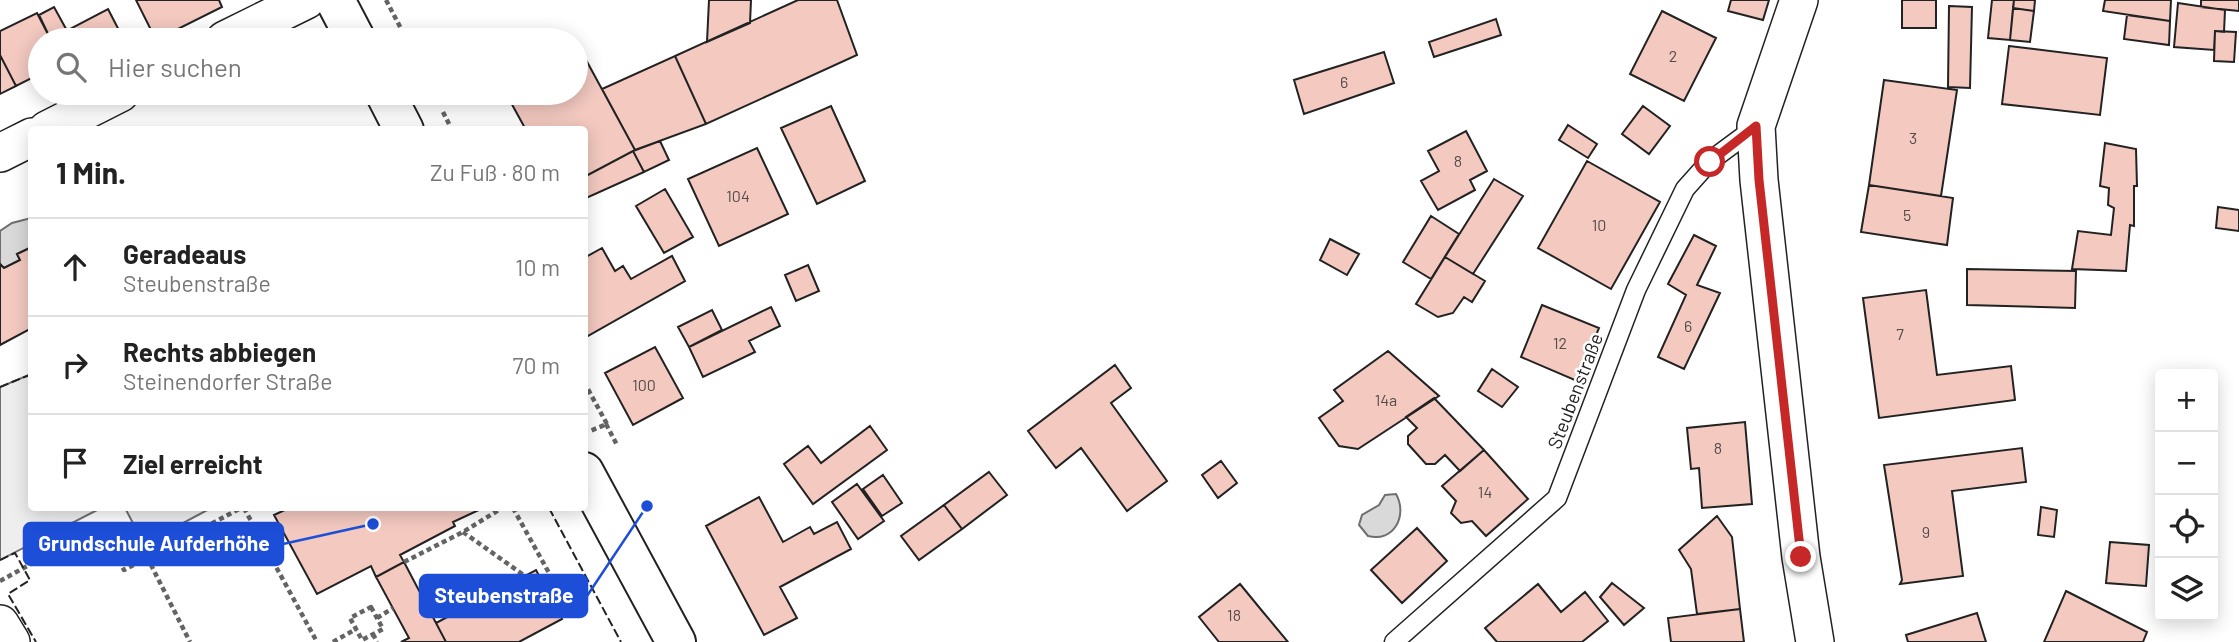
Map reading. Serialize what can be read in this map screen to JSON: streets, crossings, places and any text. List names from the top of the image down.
{
  "streets": {
    "lane": ["Steubenstraße"]
  },
  "places": ["Steubenstraße", "Grundschule Aufderhöhe"],
  "house_numbers": [
    "2",
    "6",
    "3",
    "8",
    "104",
    "5",
    "10",
    "6",
    "7",
    "12",
    "100",
    "14a",
    "8",
    "14",
    "9",
    "18"
  ],
  "page": {
    "search": "Hier suchen",
    "heading": ["1 Min.", "Zu Fuß · 80 m"],
    "list": [
      ["Geradeaus", "Steubenstraße", "10 m"],
      ["Rechts abbiegen", "Steinendorfer Straße", "70 m"],
      "Ziel erreicht"
    ],
    "map_buttons": ["+", "−"]
  }
}
